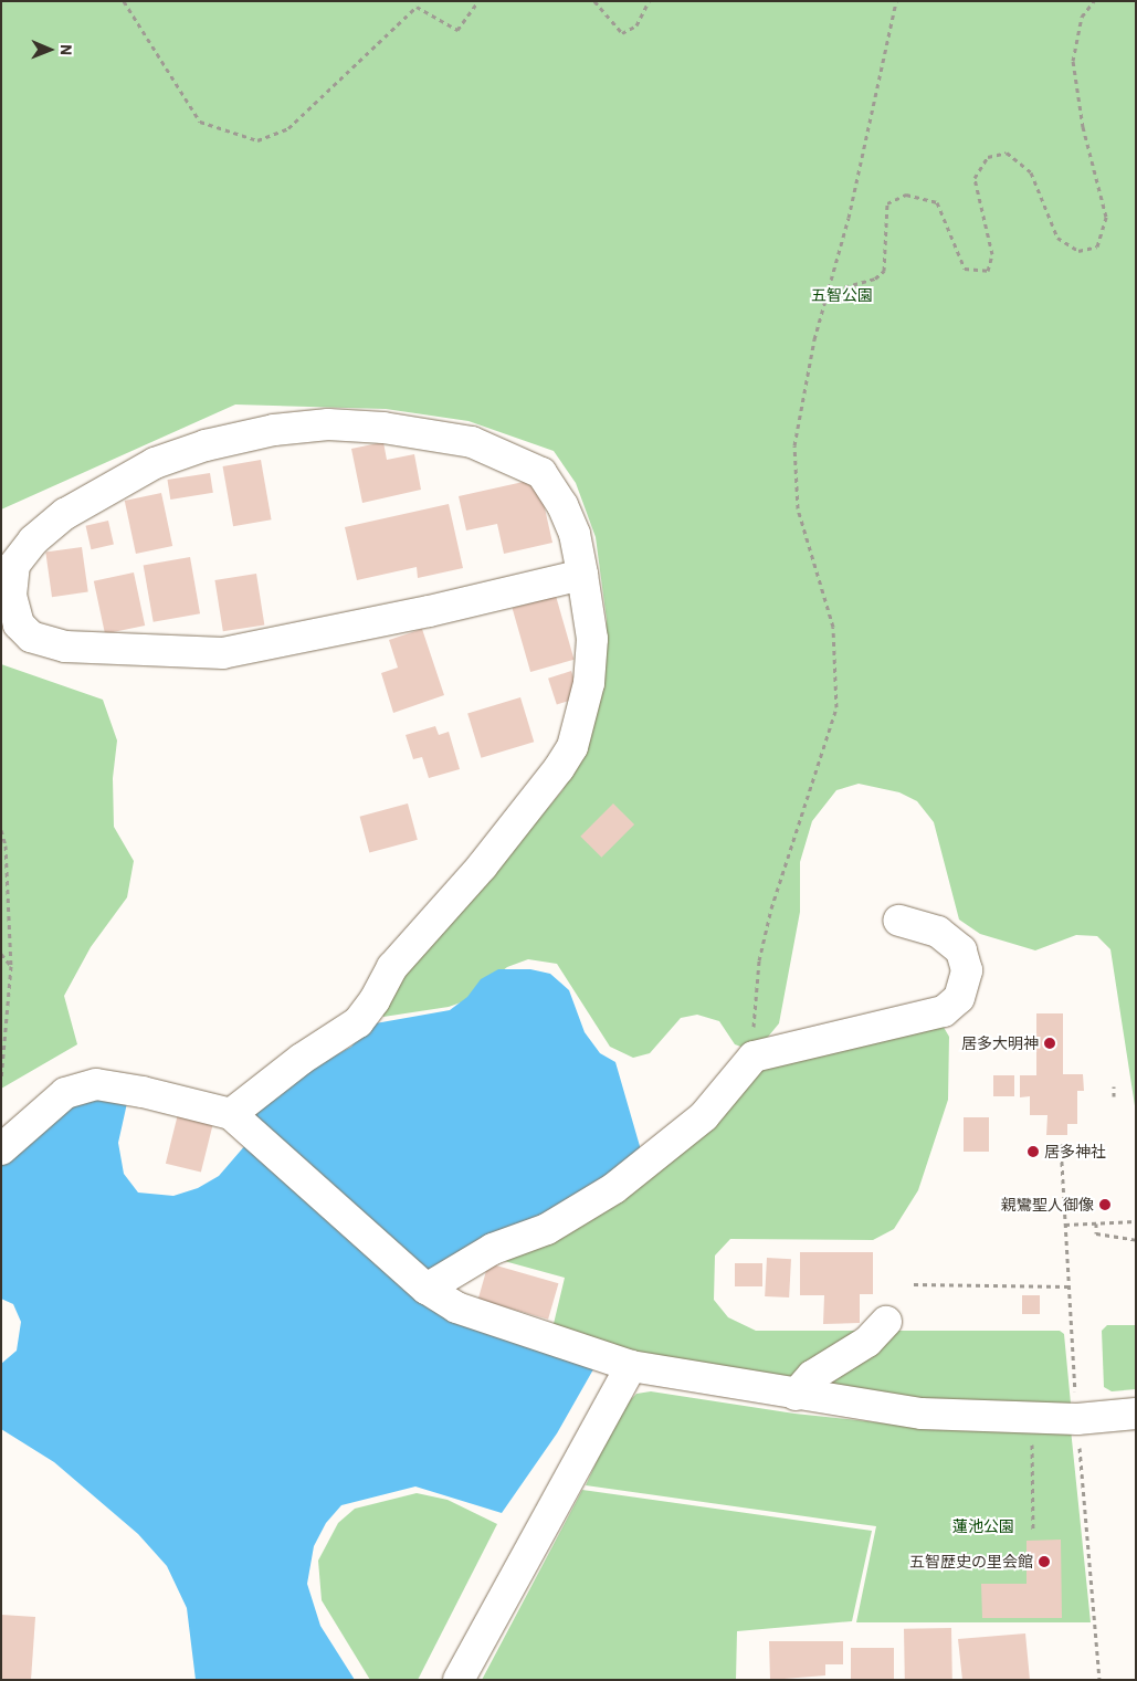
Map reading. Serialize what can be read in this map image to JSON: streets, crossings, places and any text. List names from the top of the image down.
{
  "parks": ["五智公園", "蓮池公園"],
  "places": [
    "居多大明神",
    "居多神社",
    "親鸞聖人御像",
    "五智歴史の里会館"
  ],
  "north": "right"
}
